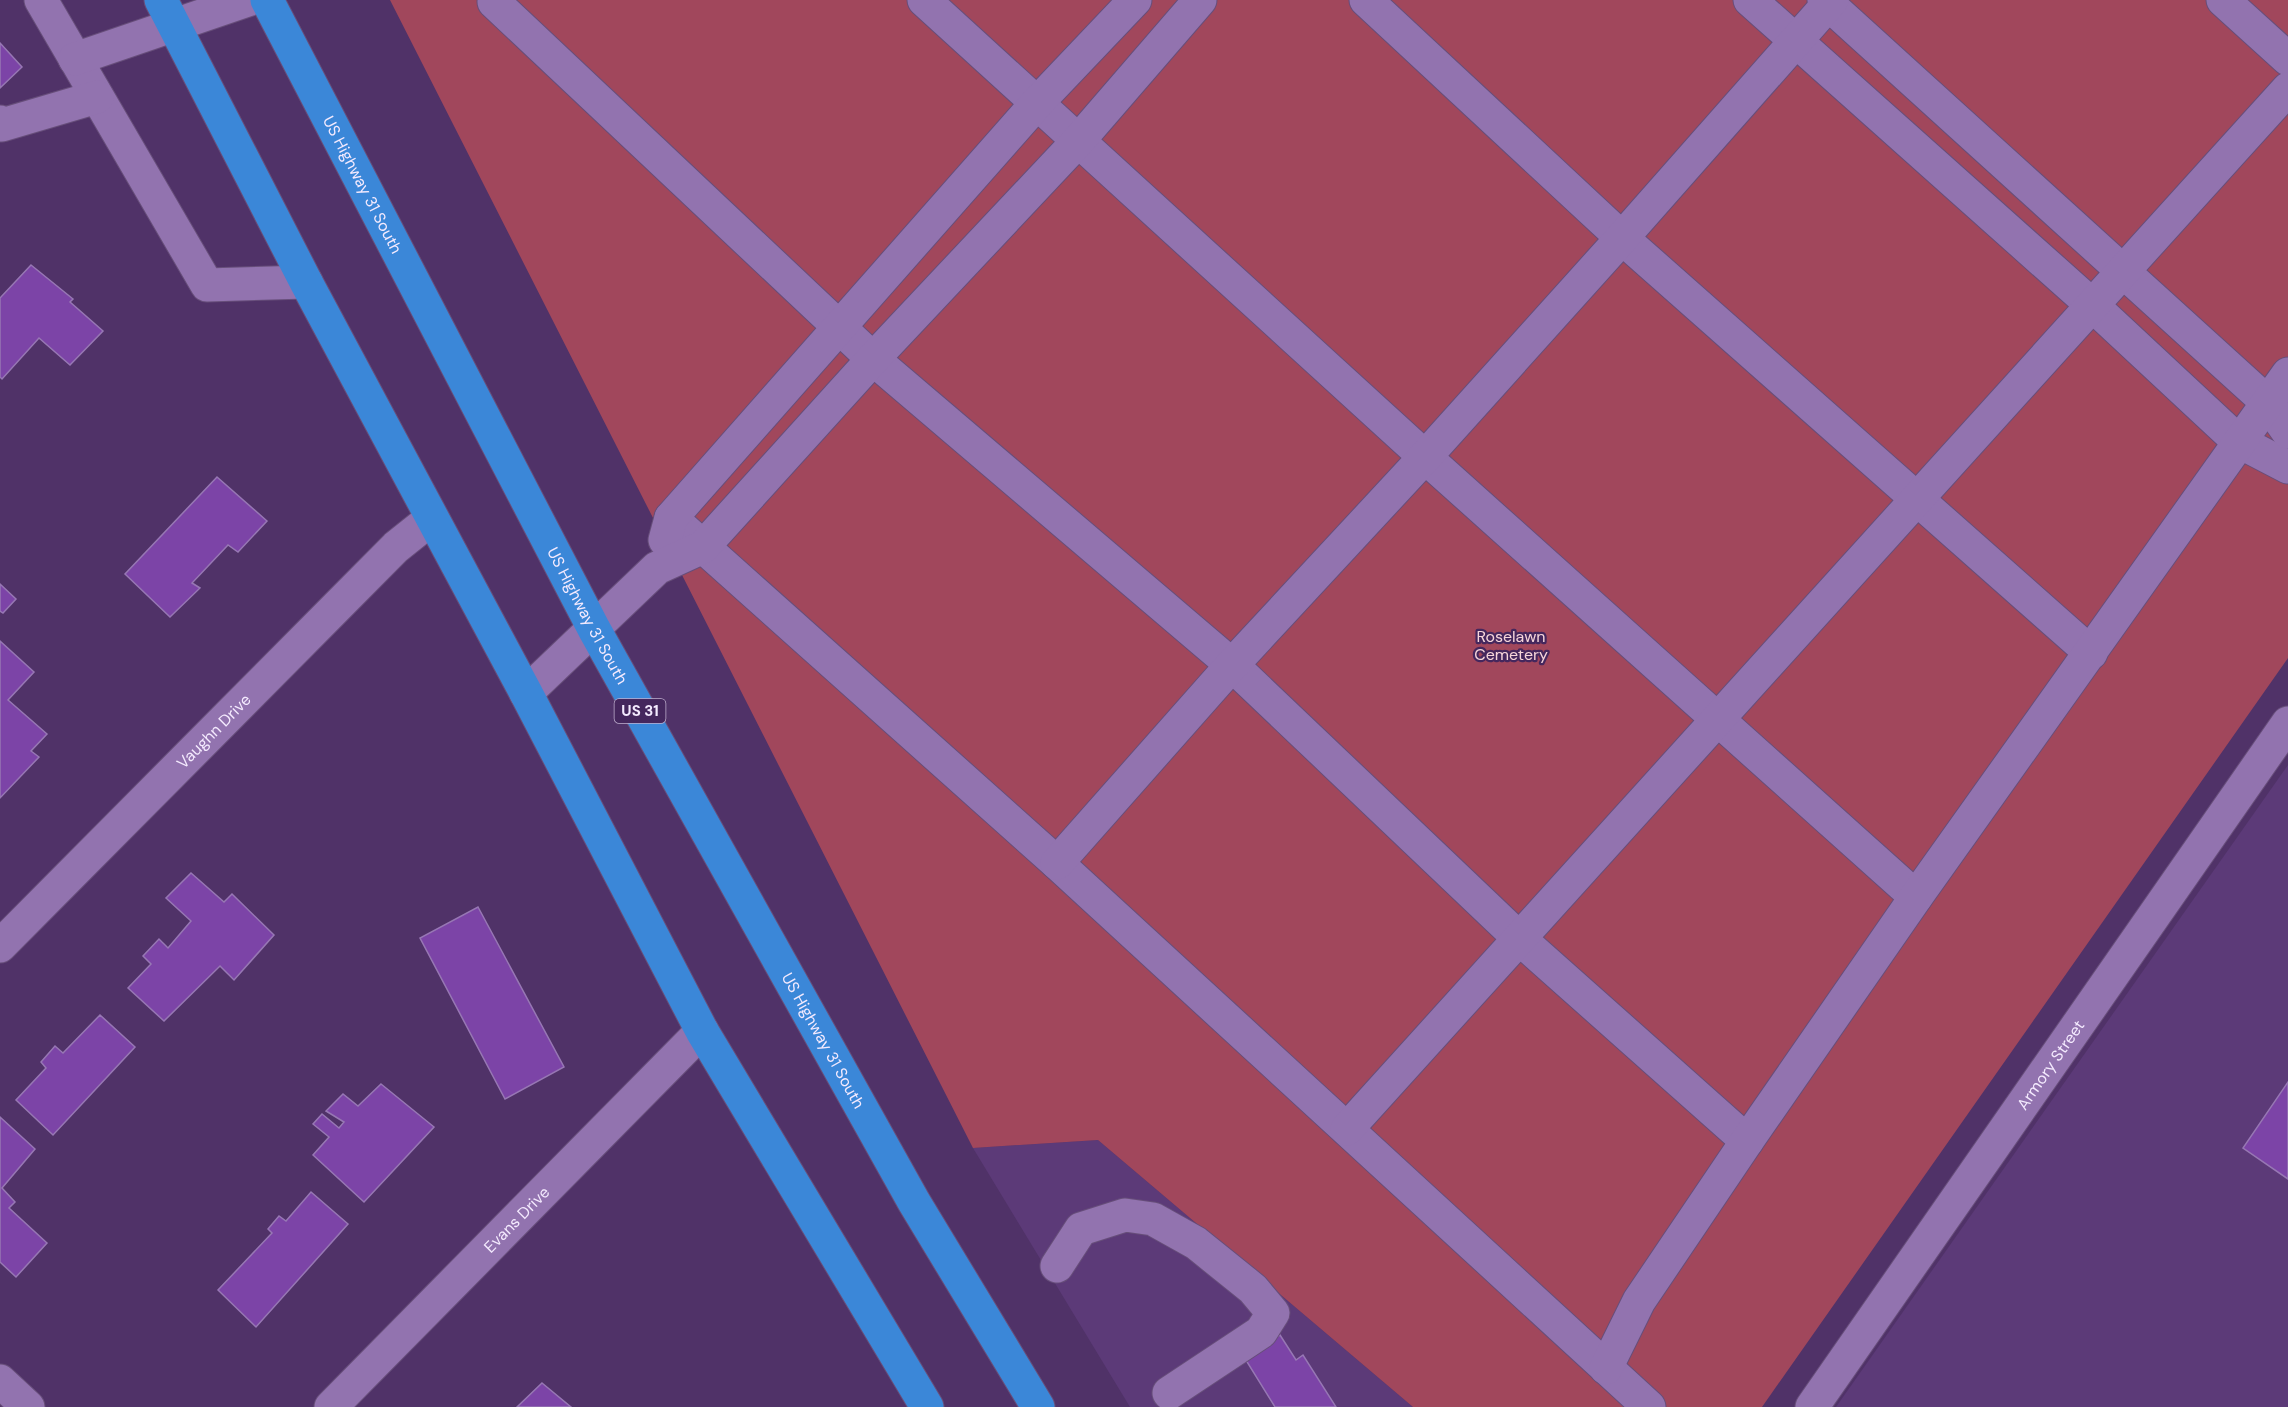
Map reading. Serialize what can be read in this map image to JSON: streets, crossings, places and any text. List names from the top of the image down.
{
  "streets": {
    "main road": ["US Highway 31 South", "US 31"],
    "street": ["Vaughn Drive", "Armory Street", "Evans Drive"]
  },
  "parks": ["Roselawn Cemetery"]
}
